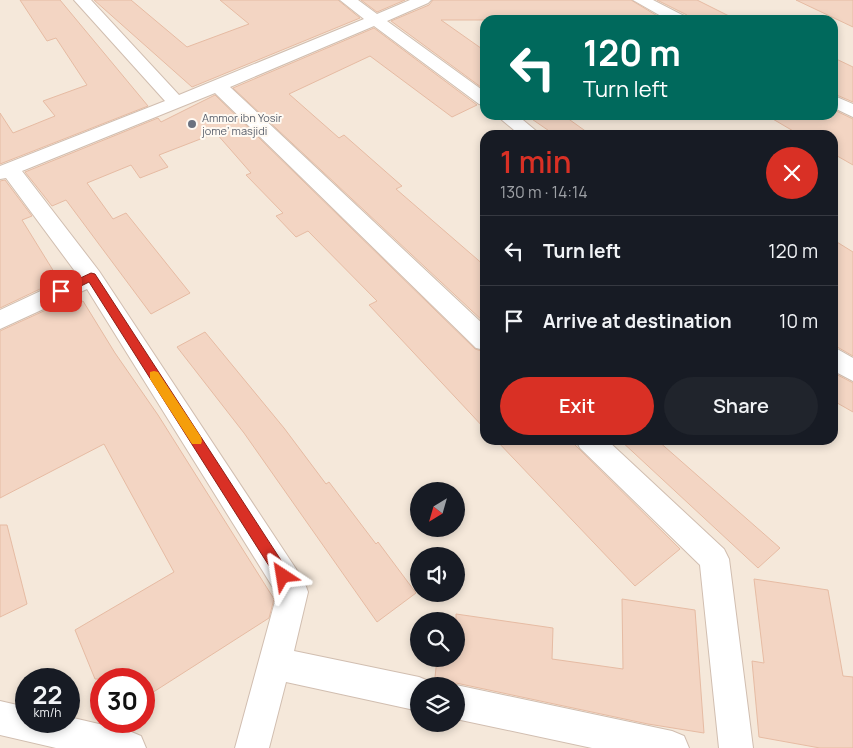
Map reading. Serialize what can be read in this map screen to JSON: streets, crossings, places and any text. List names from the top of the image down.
{
  "places": ["Ammor ibn Yosir jome’ masjidi"],
  "north": "bottom left",
  "page": {
    "turn": ["120 m", "Turn left"],
    "heading": ["1 min", "130 m · 14:14"],
    "list": [
      {
        "name": "Turn left",
        "value": "120 m"
      },
      {
        "name": "Arrive at destination",
        "value": "10 m"
      }
    ],
    "buttons": ["Exit", "Share"],
    "speed": "22 km/h",
    "limit": "30"
  }
}
